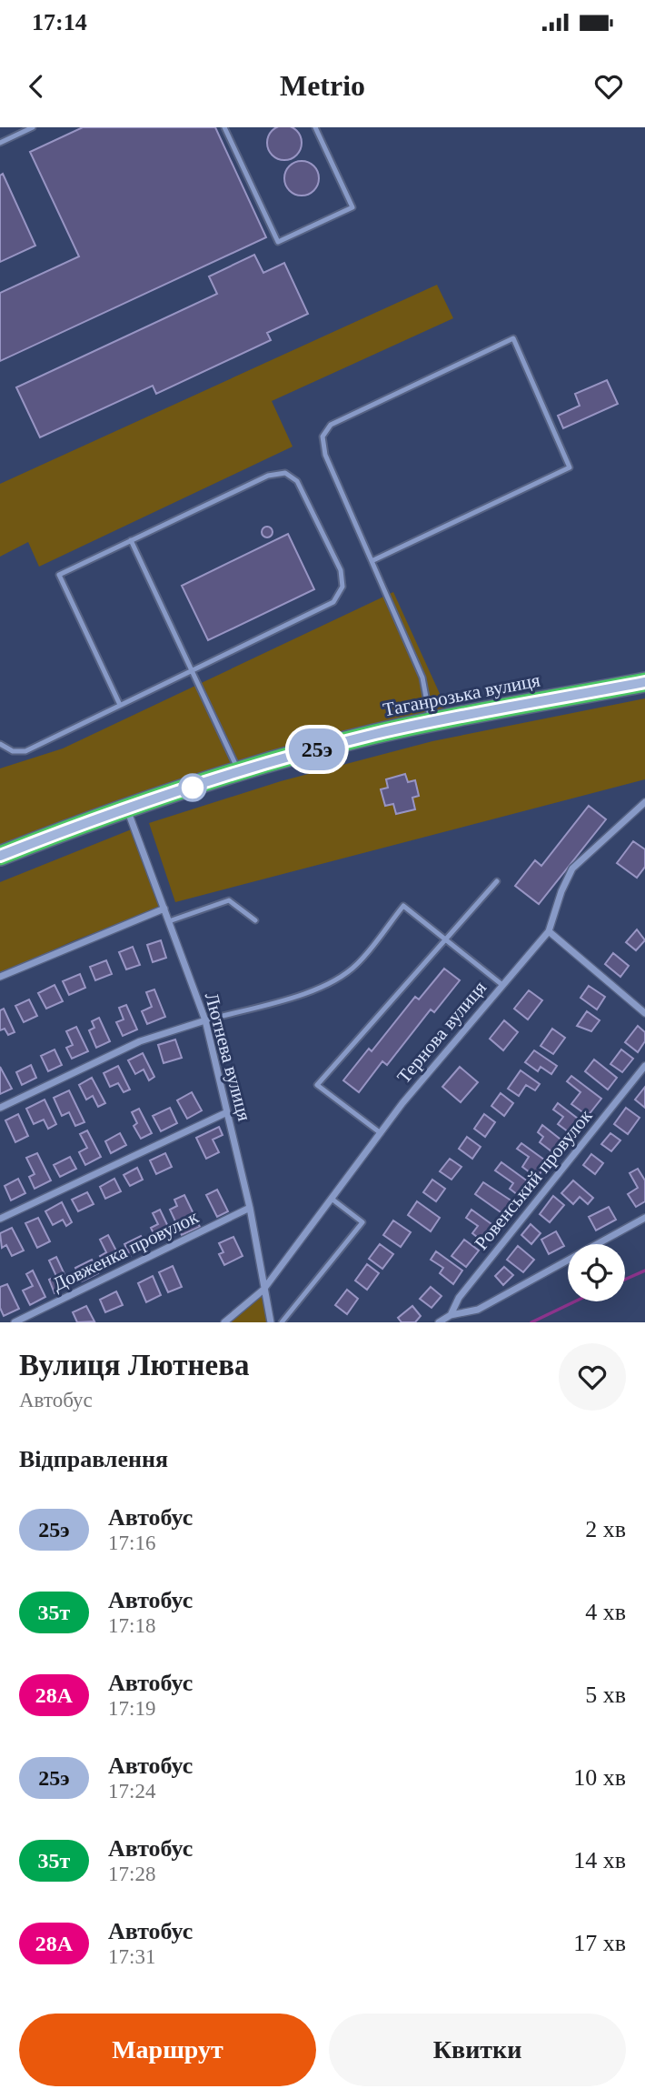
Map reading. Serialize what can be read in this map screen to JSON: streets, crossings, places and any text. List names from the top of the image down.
{
  "streets": {
    "highway": ["Таганрозька вулиця"],
    "street": [
      "Тернова вулиця",
      "Лютнева вулиця",
      "Ровенський провулок",
      "Довженка провулок"
    ]
  },
  "crossings": [
    ["Таганрозька вулиця", "Лютнева вулиця"],
    ["Тернова вулиця", "Лютнева вулиця"],
    ["Лютнева вулиця", "Довженка провулок"]
  ],
  "lines": ["bus line 25э"],
  "page": {
    "status": "17:14",
    "header": "Metrio",
    "on_map": "25э",
    "heading": [
      ["Вулиця Лютнева", "Автобус"],
      "Відправлення"
    ],
    "list": [
      {
        "mark": "25э",
        "name": "Автобус",
        "note": "17:16",
        "value": "2 хв"
      },
      {
        "mark": "35т",
        "name": "Автобус",
        "note": "17:18",
        "value": "4 хв"
      },
      {
        "mark": "28А",
        "name": "Автобус",
        "note": "17:19",
        "value": "5 хв"
      },
      {
        "mark": "25э",
        "name": "Автобус",
        "note": "17:24",
        "value": "10 хв"
      },
      {
        "mark": "35т",
        "name": "Автобус",
        "note": "17:28",
        "value": "14 хв"
      },
      {
        "mark": "28А",
        "name": "Автобус",
        "note": "17:31",
        "value": "17 хв"
      }
    ],
    "buttons": ["Маршрут", "Квитки"]
  }
}
